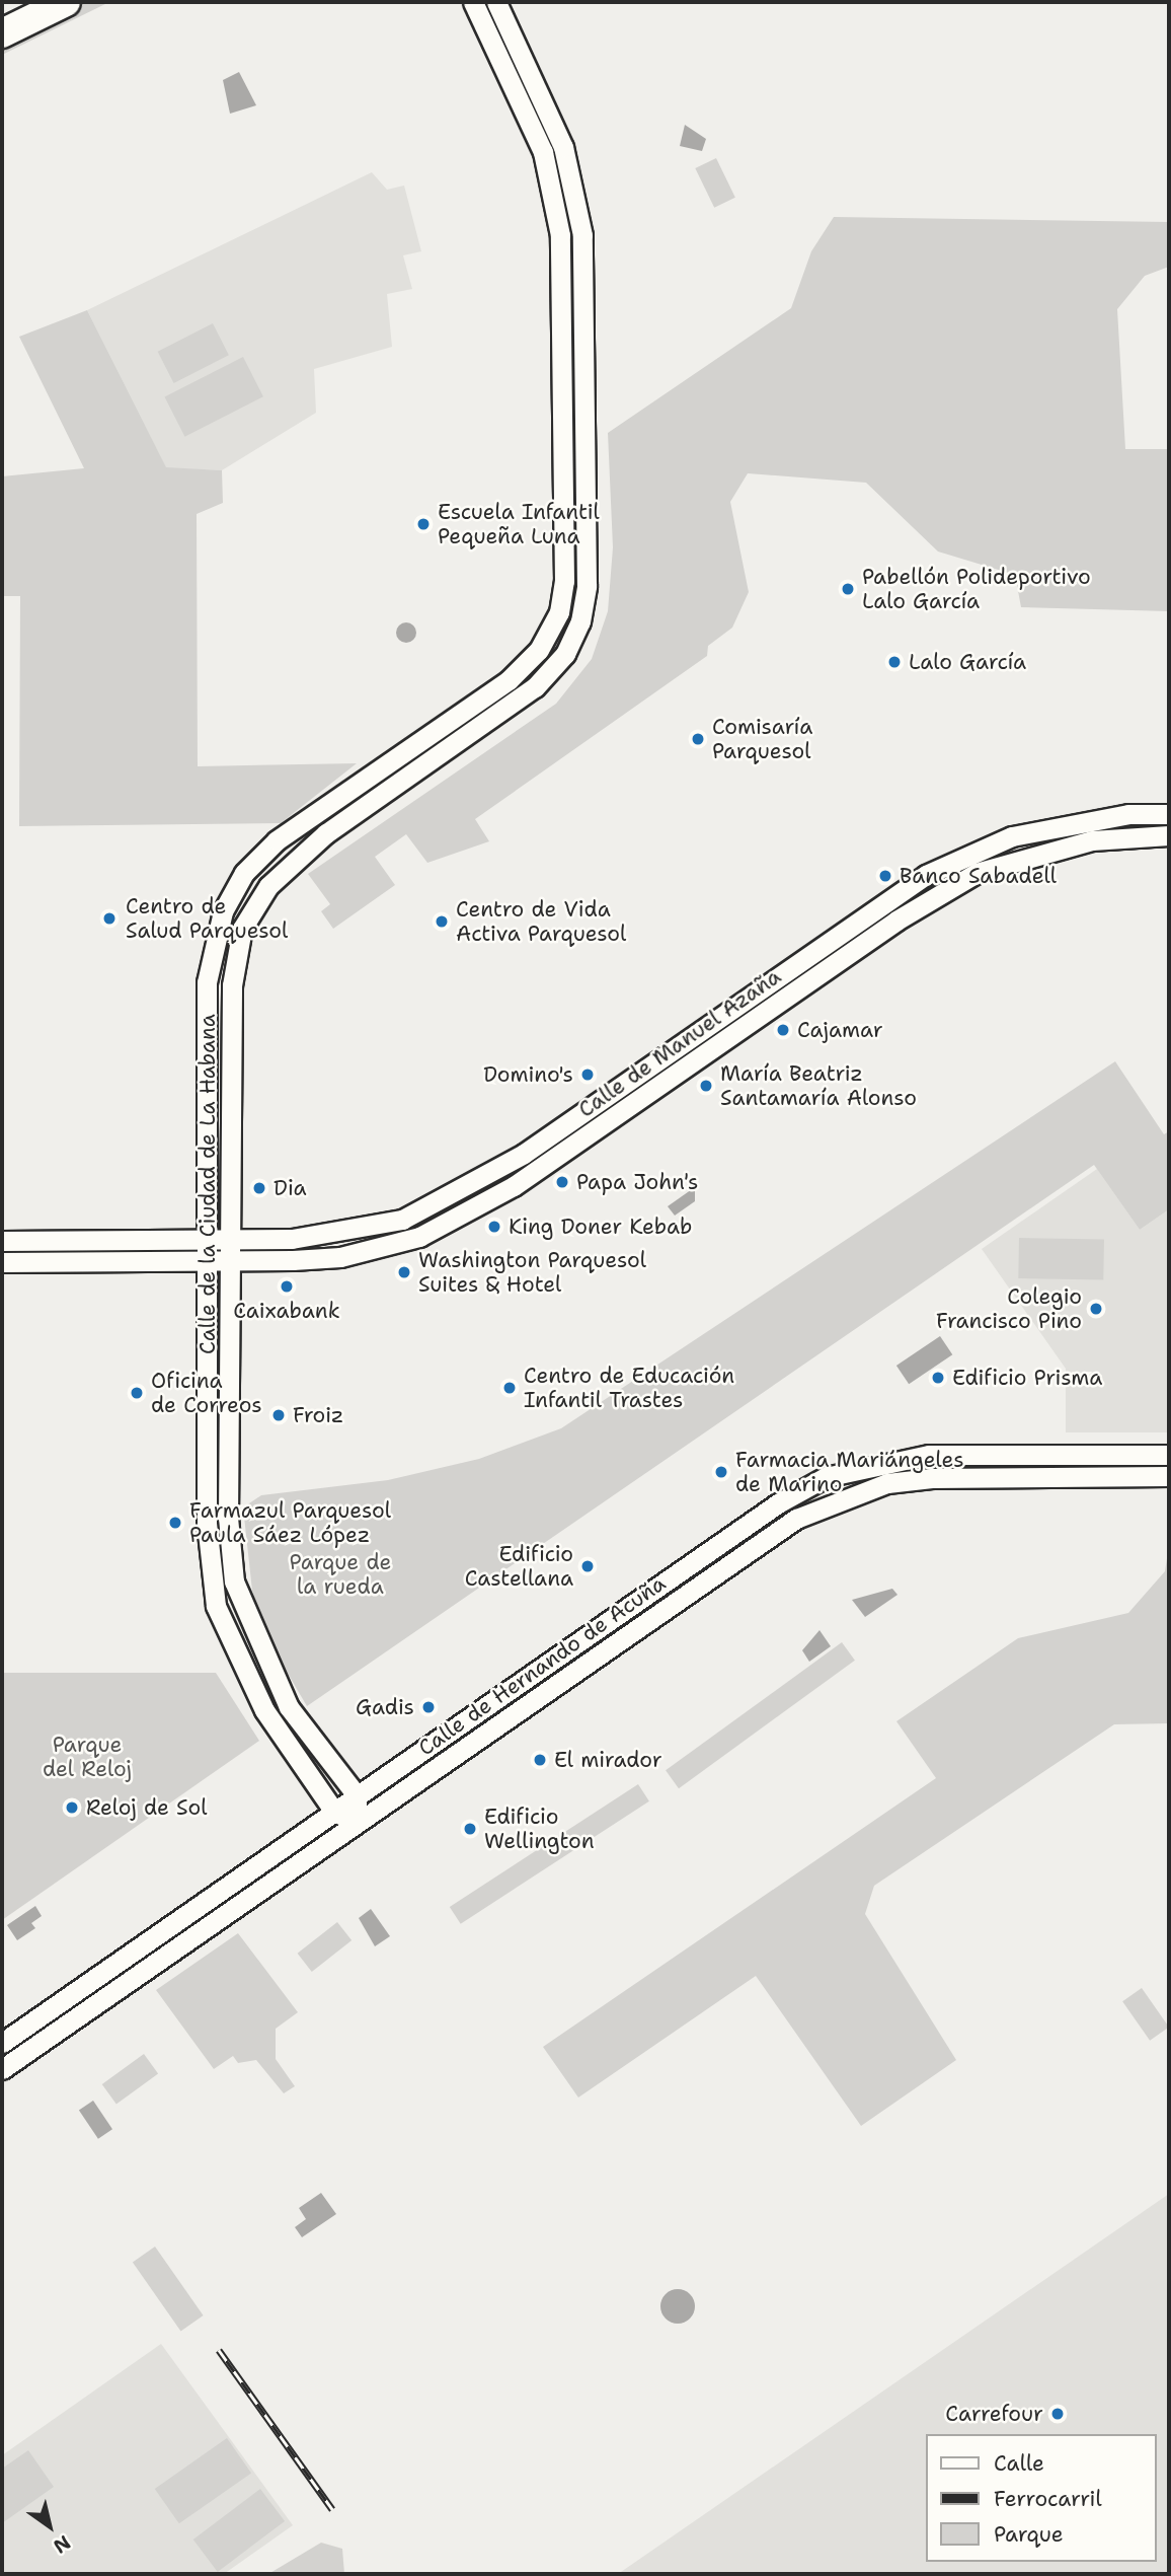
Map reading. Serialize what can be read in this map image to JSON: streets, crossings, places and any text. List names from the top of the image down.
{
  "streets": {
    "street": ["Calle de Manuel Azaña", "Calle de la Ciudad de La Habana", "Calle de Hernando de Acuña"]
  },
  "crossings": [
    ["Calle de Manuel Azaña", "Calle de la Ciudad de La Habana"],
    ["Calle de la Ciudad de La Habana", "Calle de Hernando de Acuña"]
  ],
  "parks": ["Parque de la rueda", "Parque del Reloj"],
  "places": [
    "Escuela Infantil Pequeña Luna",
    "Pabellón Polideportivo Lalo García",
    "Lalo García",
    "Comisaría Parquesol",
    "Banco Sabadell",
    "Centro de Salud Parquesol",
    "Centro de Vida Activa Parquesol",
    "Cajamar",
    "Domino's",
    "María Beatriz Santamaría Alonso",
    "Papa John's",
    "Dia",
    "King Doner Kebab",
    "Washington Parquesol Suites & Hotel",
    "Caixabank",
    "Colegio Francisco Pino",
    "Edificio Prisma",
    "Centro de Educación Infantil Trastes",
    "Oficina de Correos",
    "Froiz",
    "Farmacia Mariángeles de Marino",
    "Farmazul Parquesol Paula Sáez López",
    "Edificio Castellana",
    "Gadis",
    "El mirador",
    "Reloj de Sol",
    "Edificio Wellington",
    "Carrefour"
  ],
  "legend": ["Calle", "Ferrocarril", "Parque"],
  "north": "bottom right"
}
